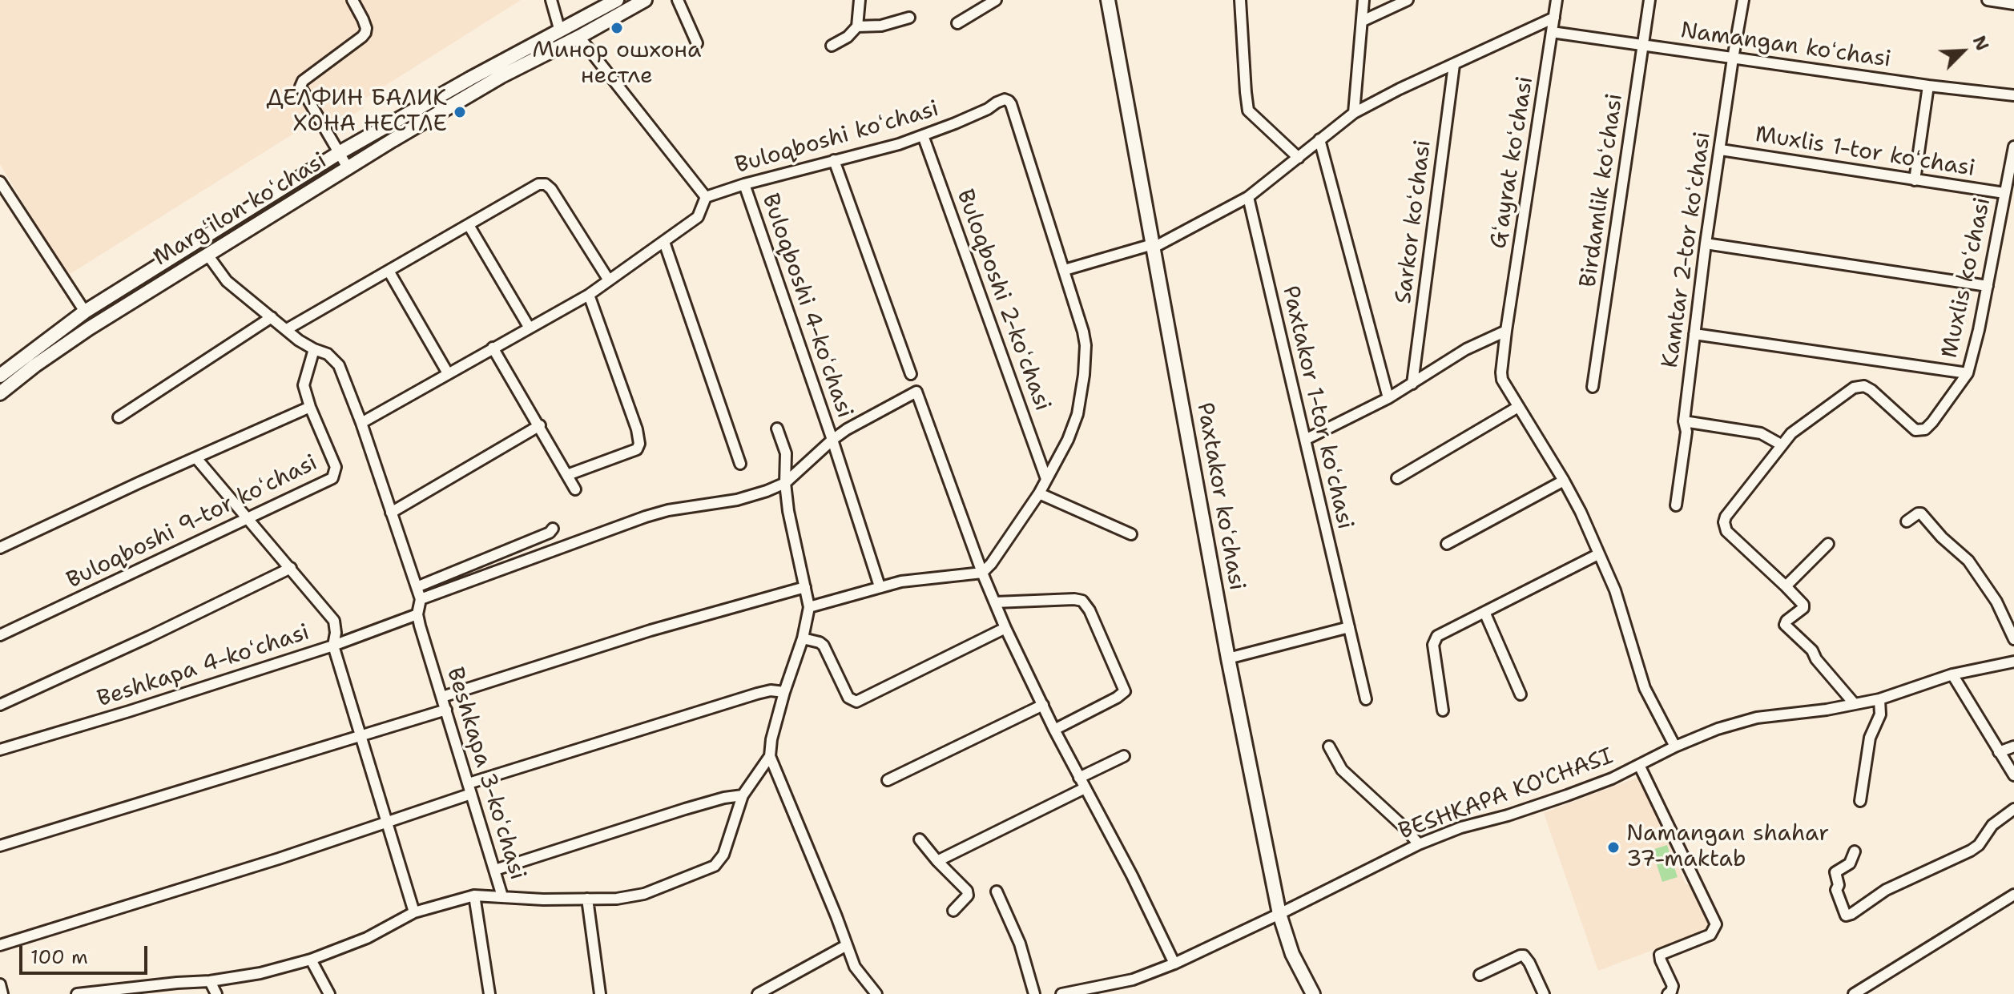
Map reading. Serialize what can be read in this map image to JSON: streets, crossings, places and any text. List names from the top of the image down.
{
  "streets": {
    "main road": ["Margʻilon koʻchasi", "Paxtakor koʻchasi"],
    "street": [
      "Namangan koʻchasi",
      "Buloqboshi koʻchasi",
      "Muxlis 1-tor koʻchasi",
      "Gʻayrat koʻchasi",
      "Birdamlik koʻchasi",
      "Sarkor koʻchasi",
      "Kamtar 2-tor koʻchasi",
      "Muxlis koʻchasi",
      "Buloqboshi 2-koʻchasi",
      "Buloqboshi 4-koʻchasi",
      "Paxtakor 1-tor koʻchasi",
      "Buloqboshi 9-tor koʻchasi",
      "Beshkapa 4-koʻchasi",
      "Beshkapa 3-koʻchasi",
      "BESHKAPA KO'CHASI"
    ]
  },
  "crossings": [
    ["Namangan koʻchasi", "Gʻayrat koʻchasi"],
    ["Namangan koʻchasi", "Birdamlik koʻchasi"],
    ["Namangan koʻchasi", "Kamtar 2-tor koʻchasi"],
    ["Buloqboshi koʻchasi", "Buloqboshi 2-koʻchasi"],
    ["Buloqboshi koʻchasi", "Buloqboshi 4-koʻchasi"],
    ["Muxlis 1-tor koʻchasi", "Kamtar 2-tor koʻchasi"],
    ["Muxlis 1-tor koʻchasi", "Muxlis koʻchasi"],
    ["Gʻayrat koʻchasi", "BESHKAPA KO'CHASI"],
    ["Paxtakor koʻchasi", "BESHKAPA KO'CHASI"],
    ["Beshkapa 4-koʻchasi", "Beshkapa 3-koʻchasi"]
  ],
  "places": ["Минор ошхона нестле", "ДЕЛФИН БАЛИК ХОНА НЕСТЛЕ", "Namangan shahar 37-maktab"],
  "scale_bar": "100 m",
  "north": "top right"
}
